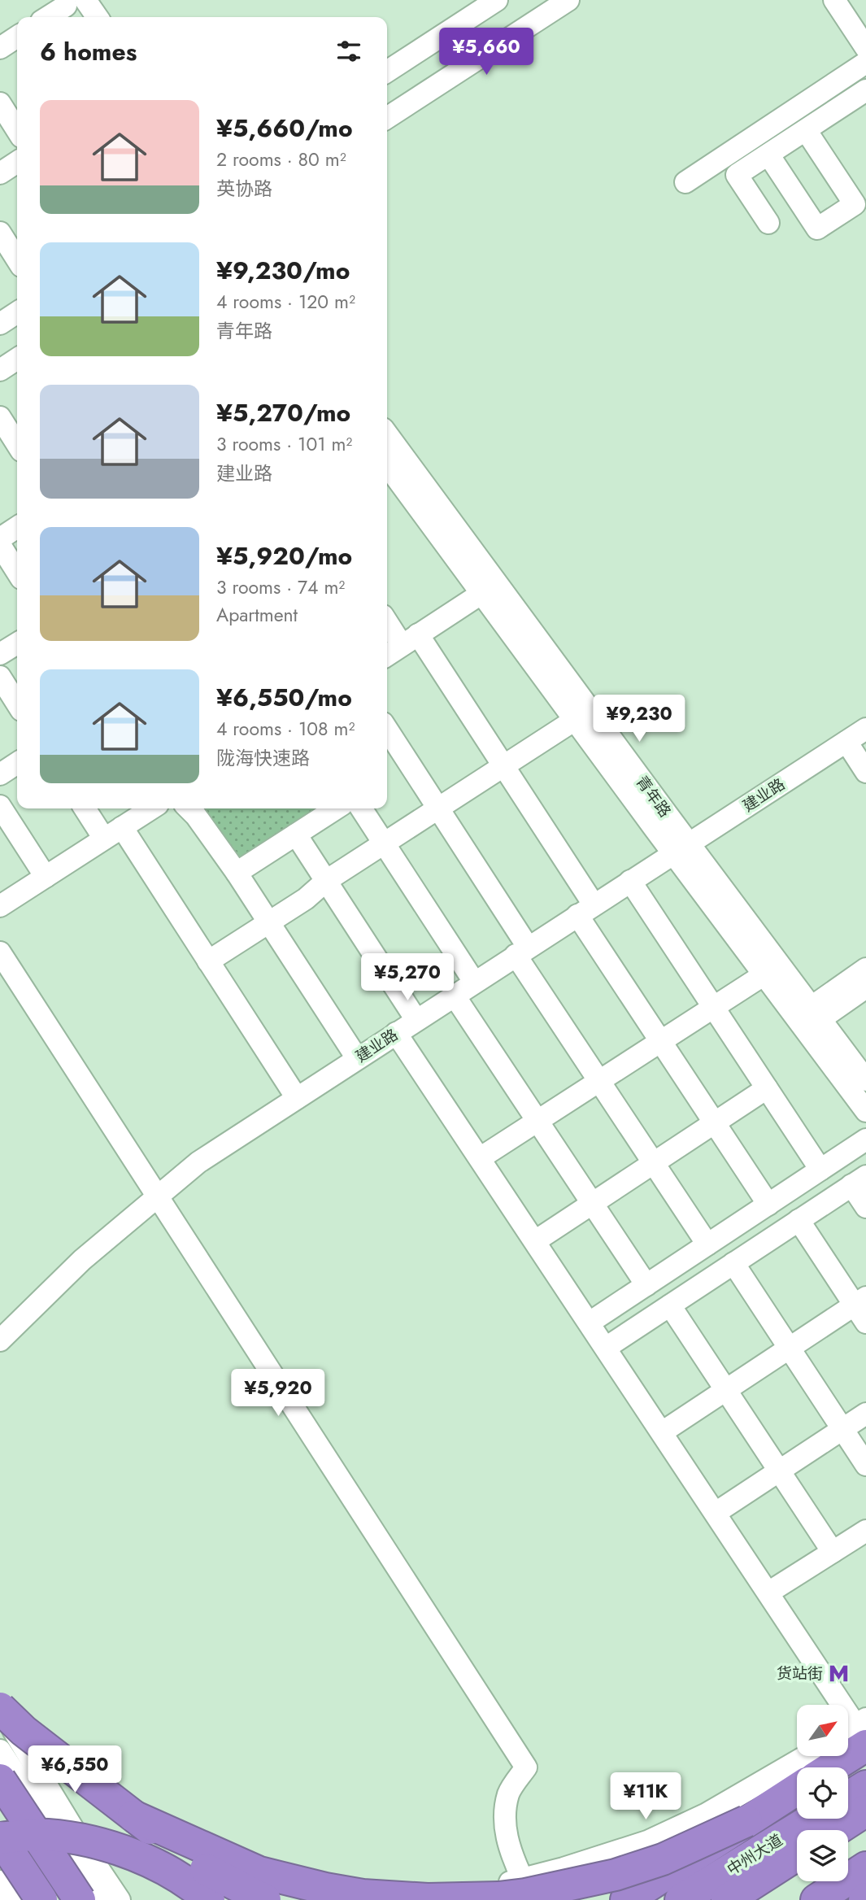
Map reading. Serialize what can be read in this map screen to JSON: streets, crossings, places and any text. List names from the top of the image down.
{
  "streets": {
    "highway": ["中州大道"],
    "street": ["建业路", "青年路"]
  },
  "crossings": [
    ["建业路", "青年路"]
  ],
  "places": {
    "metro station": ["货站街"]
  },
  "north": "top right",
  "page": {
    "heading": "6 homes",
    "price": [
      "¥5,660",
      "¥9,230",
      "¥5,270",
      "¥5,920",
      "¥6,550",
      "¥11K"
    ],
    "list": [
      {
        "name": "¥5,660/mo",
        "note": "2 rooms · 80 m² · 英协路"
      },
      {
        "name": "¥9,230/mo",
        "note": "4 rooms · 120 m² · 青年路"
      },
      {
        "name": "¥5,270/mo",
        "note": "3 rooms · 101 m² · 建业路"
      },
      {
        "name": "¥5,920/mo",
        "note": "3 rooms · 74 m² · Apartment"
      },
      {
        "name": "¥6,550/mo",
        "note": "4 rooms · 108 m² · 陇海快速路"
      }
    ]
  }
}
